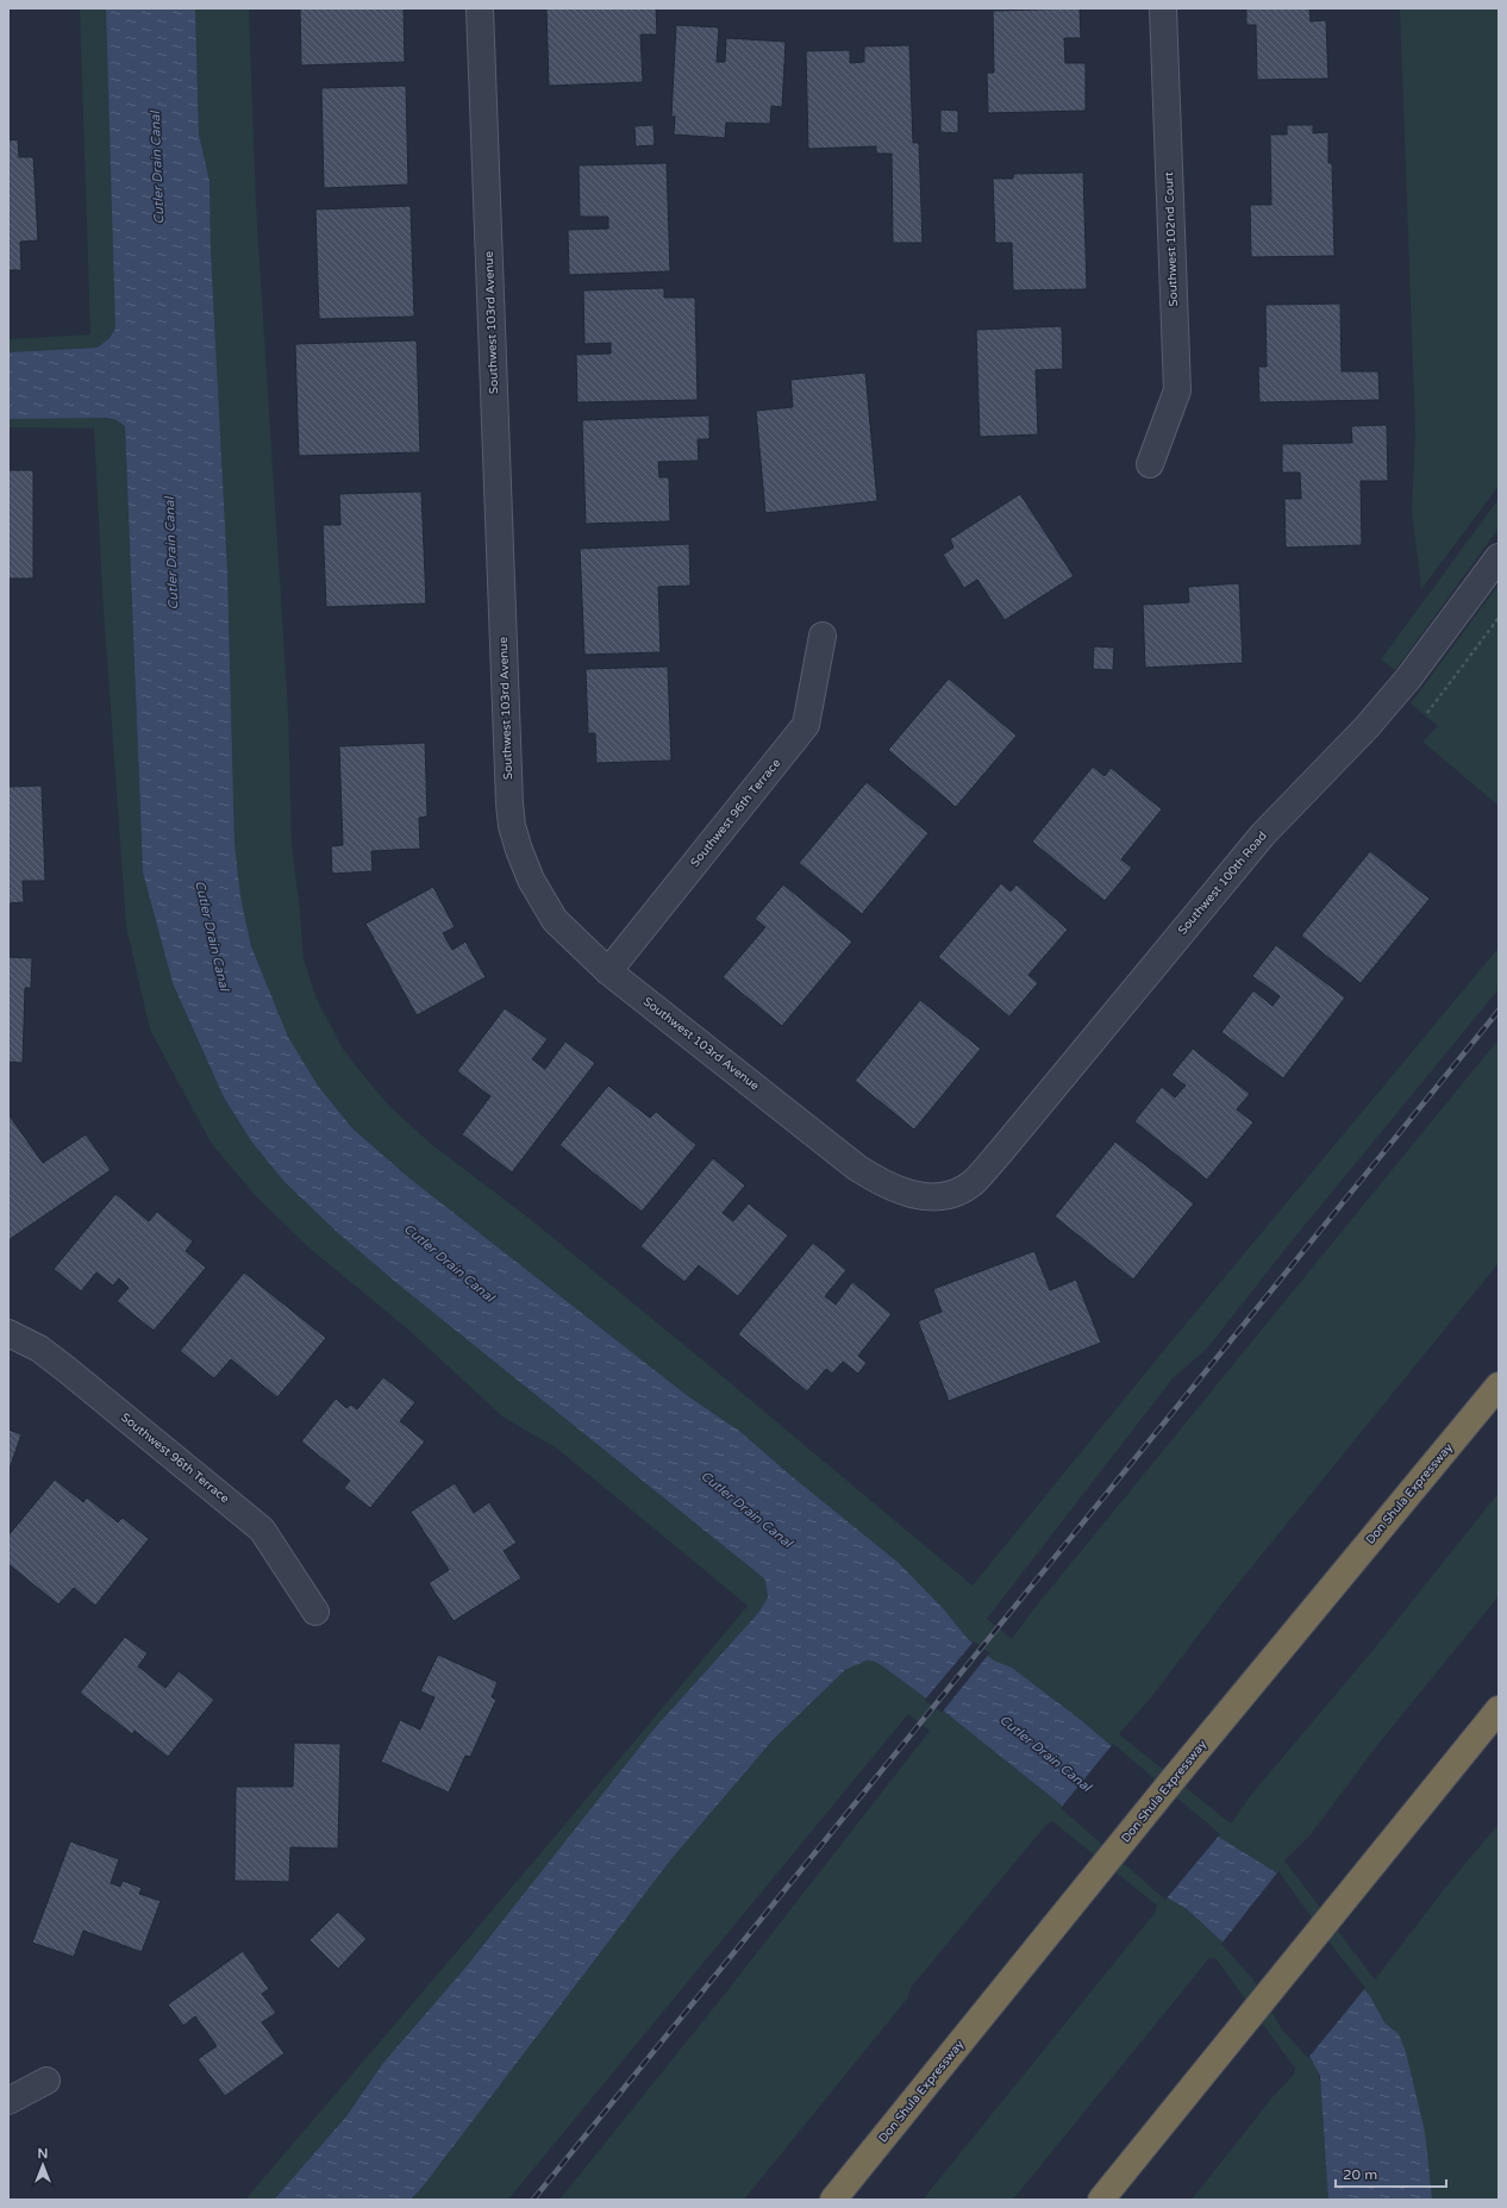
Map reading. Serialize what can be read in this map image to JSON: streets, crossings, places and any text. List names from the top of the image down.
{
  "streets": {
    "highway": ["Don Shula Expressway"],
    "street": [
      "Southwest 102nd Court",
      "Southwest 103rd Avenue",
      "Southwest 96th Terrace",
      "Southwest 100th Road"
    ]
  },
  "crossings": [
    ["Southwest 103rd Avenue", "Southwest 96th Terrace"],
    ["Southwest 103rd Avenue", "Southwest 100th Road"]
  ],
  "water": ["Cutler Drain Canal"],
  "scale_bar": "20 m",
  "north": "top"
}
